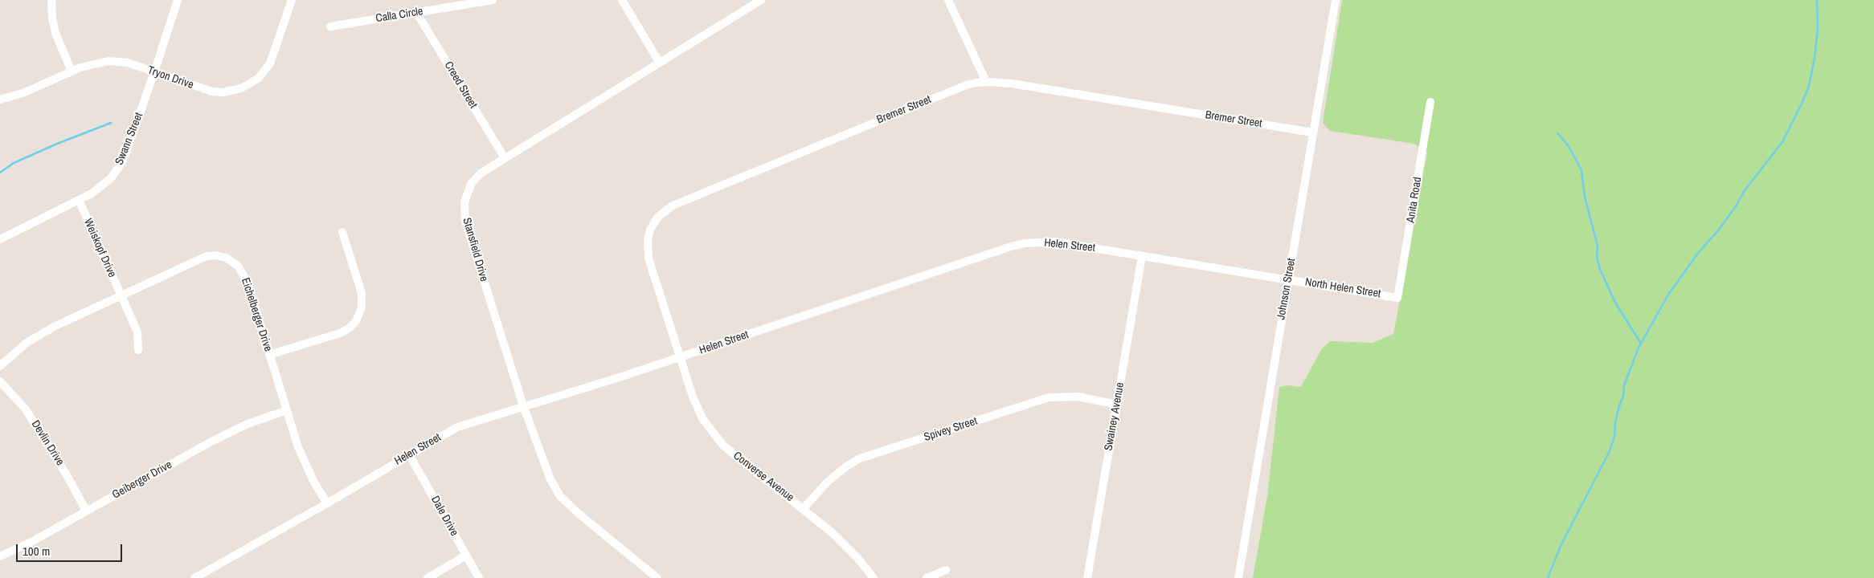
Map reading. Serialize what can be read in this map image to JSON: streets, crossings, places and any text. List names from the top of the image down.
{
  "streets": {
    "street": [
      "Calla Circle",
      "Tryon Drive",
      "Creed Street",
      "Bremer Street",
      "Swann Street",
      "Anita Road",
      "Helen Street",
      "Weiskopf Drive",
      "Stansfield Drive",
      "North Helen Street",
      "Johnson Street",
      "Eichelberger Drive",
      "Swainey Avenue",
      "Spivey Street",
      "Devlin Drive",
      "Converse Avenue",
      "Geiberger Drive",
      "Dale Drive"
    ]
  },
  "crossings": [
    ["Calla Circle", "Creed Street"],
    ["Tryon Drive", "Swann Street"],
    ["Creed Street", "Stansfield Drive"],
    ["Bremer Street", "Helen Street"],
    ["Bremer Street", "Johnson Street"],
    ["Bremer Street", "Converse Avenue"],
    ["Swann Street", "Weiskopf Drive"],
    ["Anita Road", "North Helen Street"],
    ["Helen Street", "Stansfield Drive"],
    ["Helen Street", "North Helen Street"],
    ["Helen Street", "Johnson Street"],
    ["Helen Street", "Eichelberger Drive"],
    ["Helen Street", "Swainey Avenue"],
    ["Helen Street", "Converse Avenue"],
    ["Helen Street", "Dale Drive"],
    ["Weiskopf Drive", "Eichelberger Drive"],
    ["North Helen Street", "Johnson Street"],
    ["Eichelberger Drive", "Geiberger Drive"],
    ["Swainey Avenue", "Spivey Street"],
    ["Spivey Street", "Converse Avenue"],
    ["Devlin Drive", "Geiberger Drive"]
  ],
  "scale_bar": "100 m"
}
